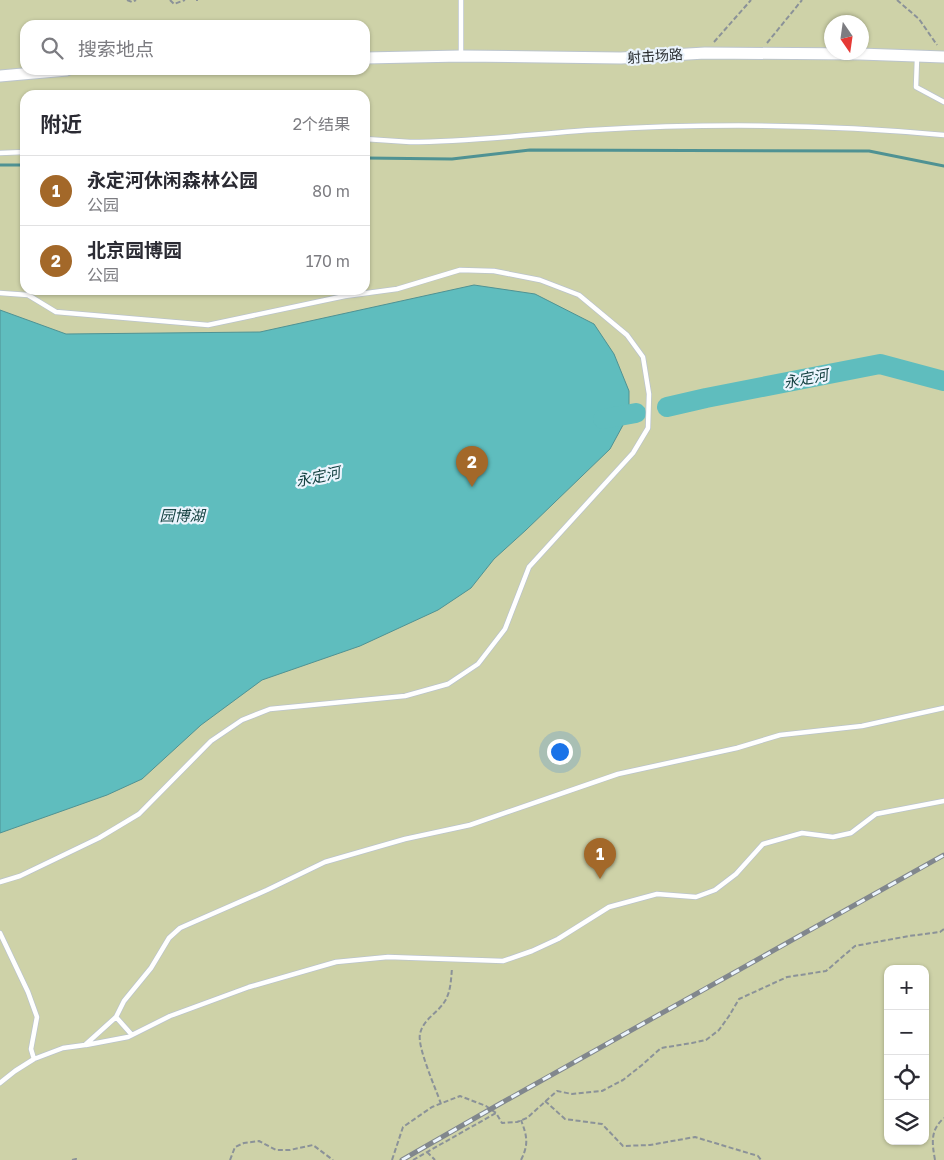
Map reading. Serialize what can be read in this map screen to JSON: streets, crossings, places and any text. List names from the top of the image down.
{
  "streets": {
    "street": ["射击场路"]
  },
  "water": ["永定河", "园博湖"],
  "north": "bottom",
  "page": {
    "search": "搜索地点",
    "heading": ["附近", "2个结果"],
    "list": [
      {
        "mark": "1",
        "name": "永定河休闲森林公园",
        "note": "公园",
        "value": "80 m"
      },
      {
        "mark": "2",
        "name": "北京园博园",
        "note": "公园",
        "value": "170 m"
      }
    ],
    "pins": ["2", "1"],
    "map_buttons": ["+", "−"]
  }
}
